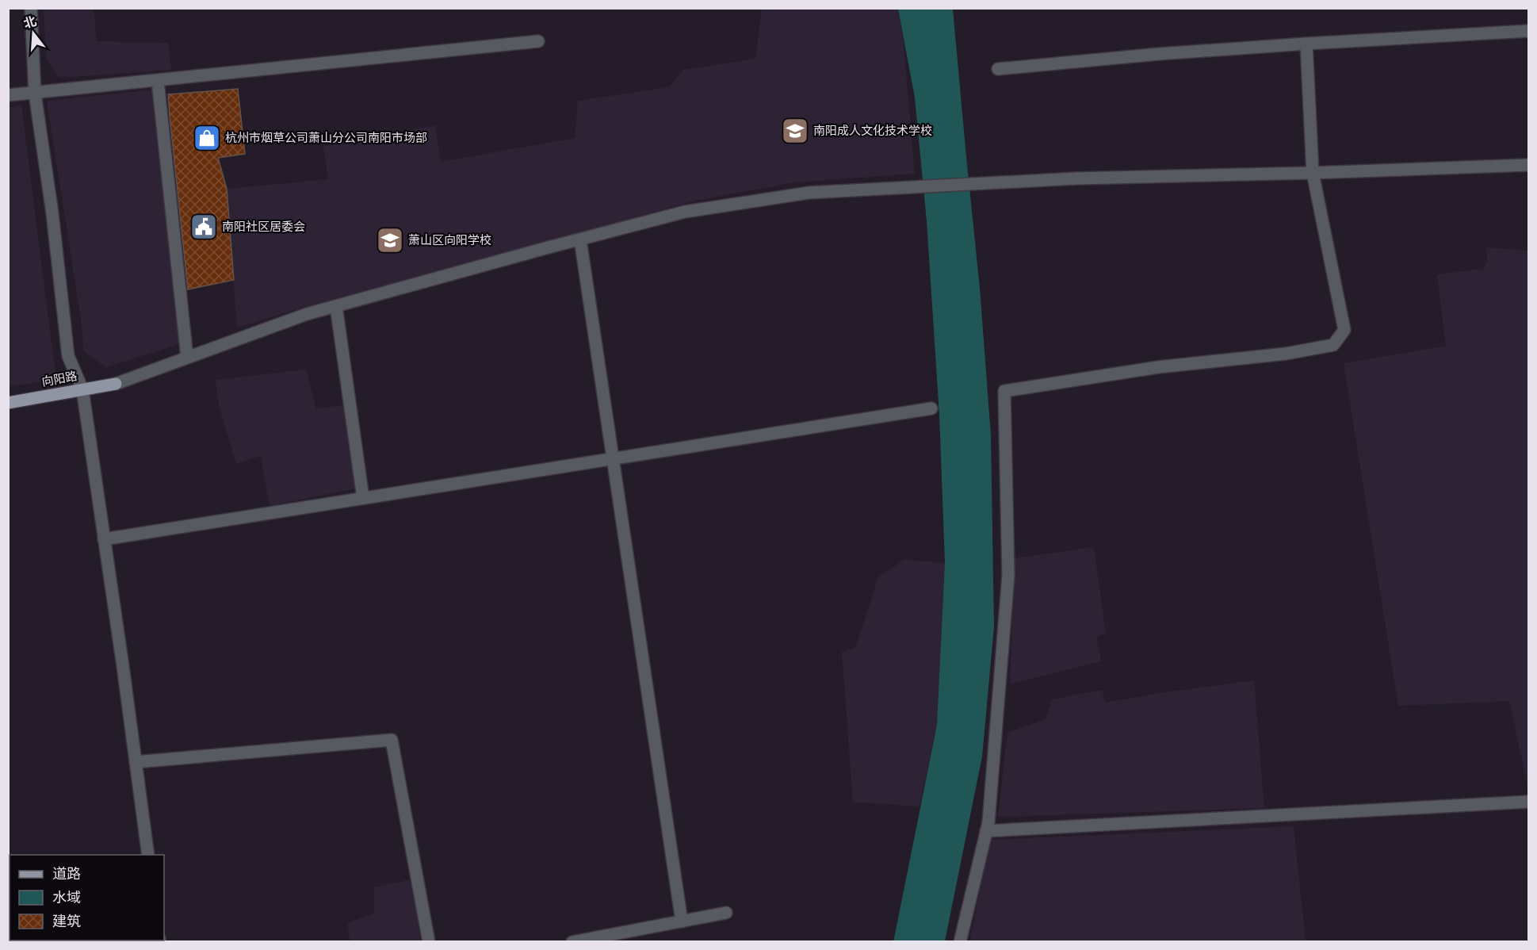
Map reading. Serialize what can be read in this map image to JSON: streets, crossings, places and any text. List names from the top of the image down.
{
  "streets": {
    "main road": ["向阳路"]
  },
  "places": {
    "school or university": ["南阳成人文化技术学校", "萧山区向阳学校"],
    "shop": ["杭州市烟草公司萧山分公司南阳市场部"],
    "public building": ["南阳社区居委会"]
  },
  "legend": ["道路", "水域", "建筑"],
  "north": "top"
}
